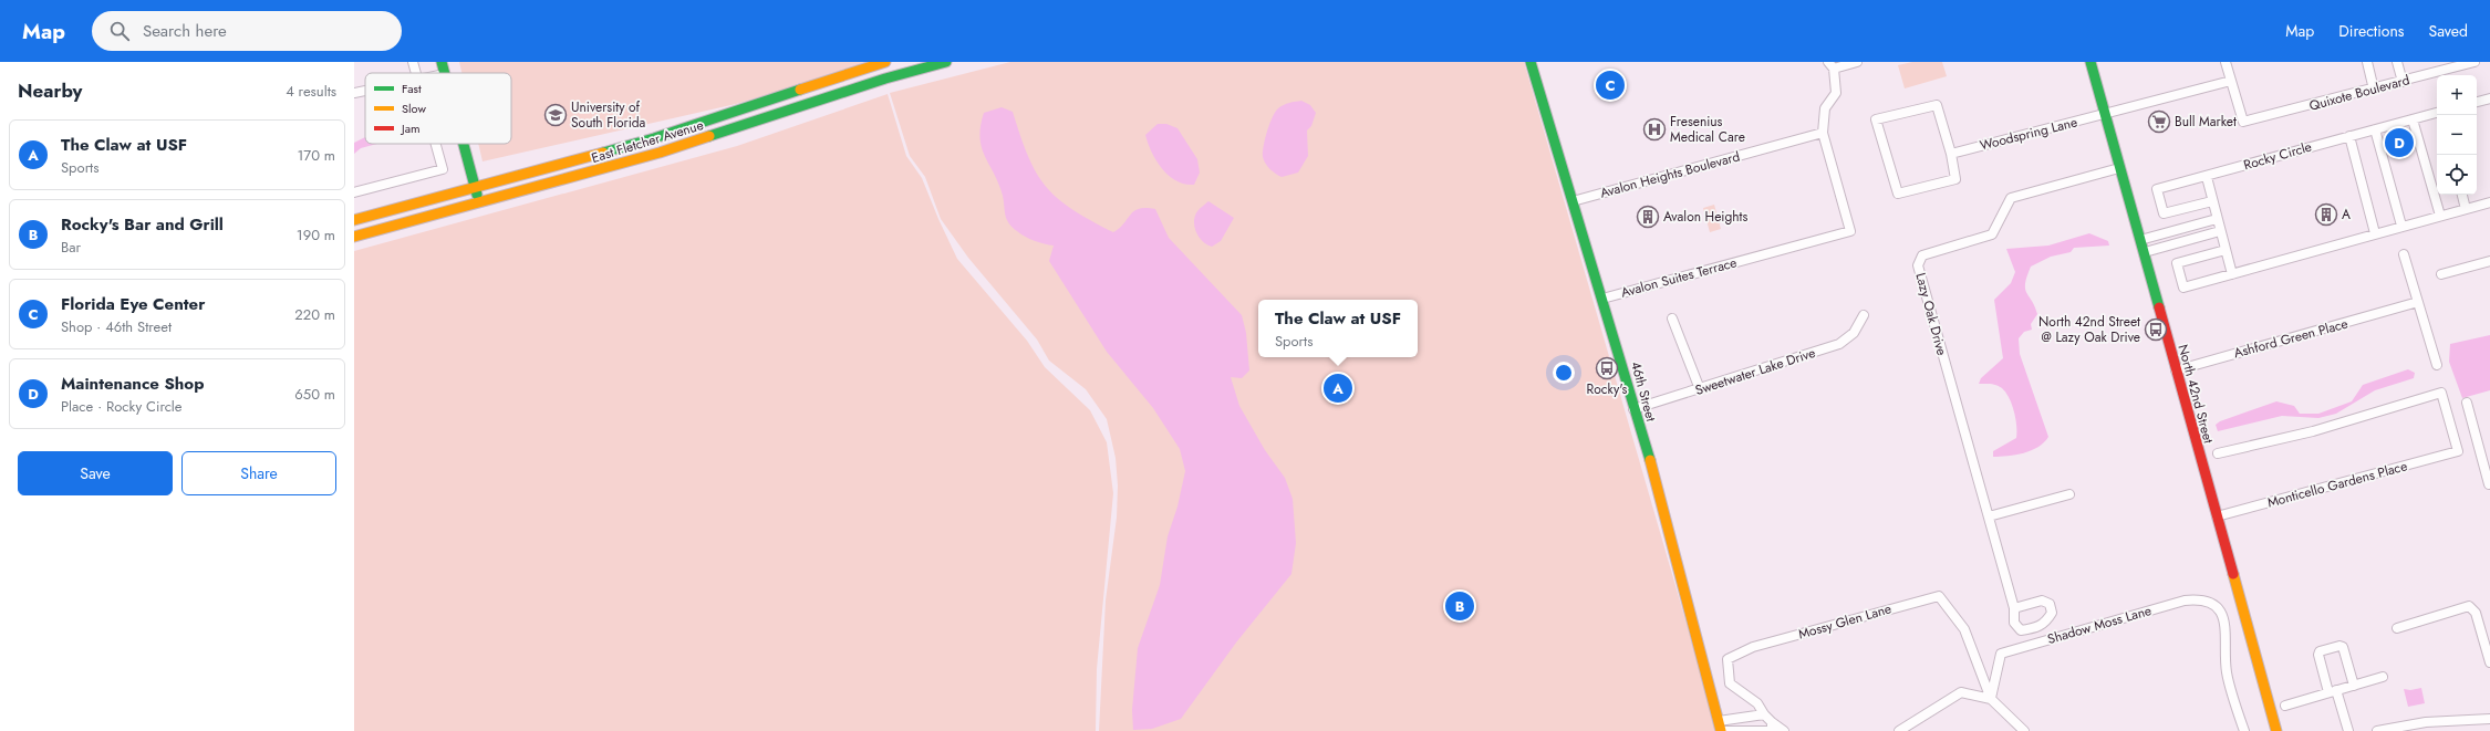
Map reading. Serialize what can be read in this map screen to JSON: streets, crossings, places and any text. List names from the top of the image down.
{
  "streets": {
    "street": [
      "Quixote Boulevard",
      "Woodspring Lane",
      "East Fletcher Avenue",
      "Rocky Circle",
      "Avalon Heights Boulevard",
      "Avalon Suites Terrace",
      "Lazy Oak Drive",
      "Ashford Green Place",
      "Sweetwater Lake Drive",
      "46th Street",
      "North 42nd Street",
      "Monticello Gardens Place",
      "Mossy Glen Lane",
      "Shadow Moss Lane"
    ]
  },
  "crossings": [
    ["Woodspring Lane", "North 42nd Street"],
    ["Avalon Heights Boulevard", "Avalon Suites Terrace"],
    ["Avalon Heights Boulevard", "46th Street"],
    ["Avalon Suites Terrace", "46th Street"],
    ["Lazy Oak Drive", "North 42nd Street"],
    ["Ashford Green Place", "North 42nd Street"],
    ["Sweetwater Lake Drive", "46th Street"],
    ["North 42nd Street", "Monticello Gardens Place"],
    ["Mossy Glen Lane", "Shadow Moss Lane"]
  ],
  "places": {
    "school or university": ["University of South Florida"],
    "supermarket": ["Bull Market"],
    "hospital": ["Fresenius Medical Care"],
    "building": ["A", "Avalon Heights"],
    "bus stop": ["North 42nd Street @ Lazy Oak Drive", "Rocky's"]
  },
  "legend": ["Fast", "Slow", "Jam"],
  "page": {
    "header": "Map",
    "search": "Search here",
    "nav": ["Map", "Directions", "Saved"],
    "heading": ["Nearby", "4 results"],
    "pins": [
      "C",
      "D",
      "A",
      "B"
    ],
    "map_buttons": ["+", "−"],
    "list": [
      {
        "mark": "A",
        "name": "The Claw at USF",
        "note": "Sports",
        "value": "170 m"
      },
      {
        "mark": "B",
        "name": "Rocky's Bar and Grill",
        "note": "Bar",
        "value": "190 m"
      },
      {
        "mark": "C",
        "name": "Florida Eye Center",
        "note": "Shop · 46th Street",
        "value": "220 m"
      },
      {
        "mark": "D",
        "name": "Maintenance Shop",
        "note": "Place · Rocky Circle",
        "value": "650 m"
      }
    ],
    "popup": ["The Claw at USF", "Sports"],
    "buttons": ["Save", "Share"]
  }
}
